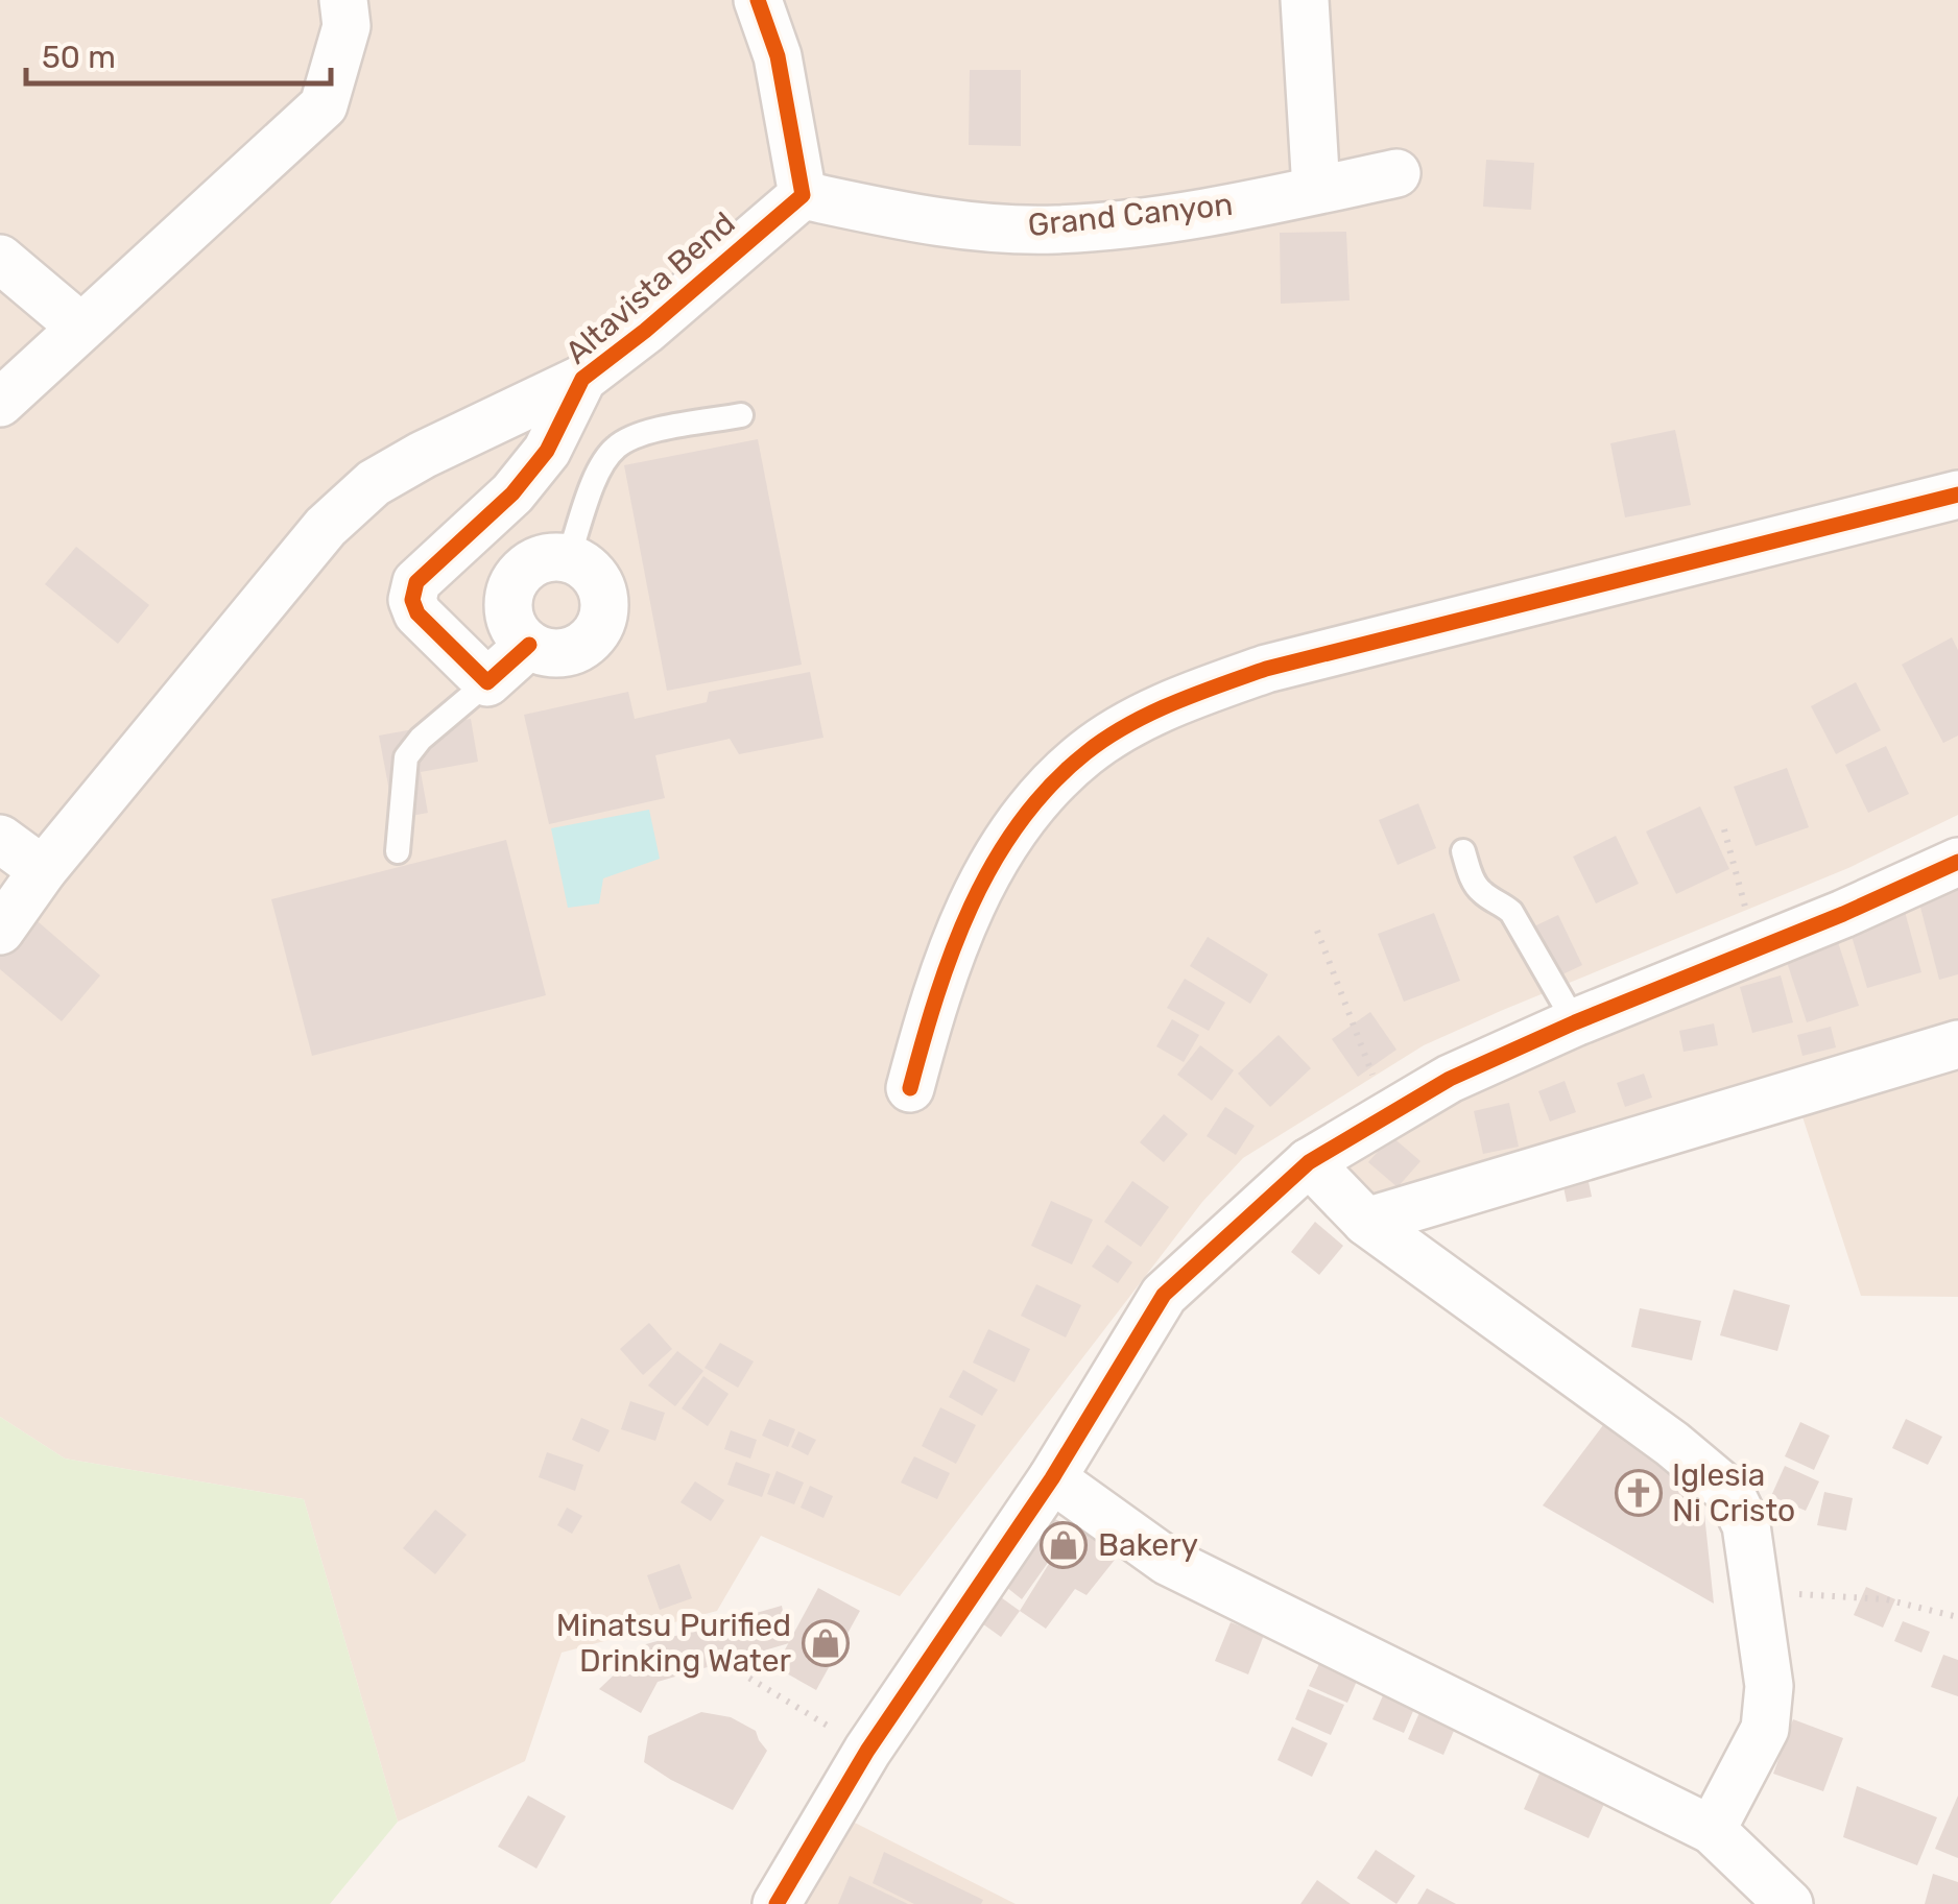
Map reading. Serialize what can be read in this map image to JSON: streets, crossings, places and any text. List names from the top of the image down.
{
  "streets": {
    "street": ["Grand Canyon", "Altavista Bend"]
  },
  "crossings": [
    ["Grand Canyon", "Altavista Bend"]
  ],
  "places": {
    "church": ["Iglesia Ni Cristo"],
    "shop": ["Bakery", "Minatsu Purified Drinking Water"]
  },
  "scale_bar": "50 m"
}
